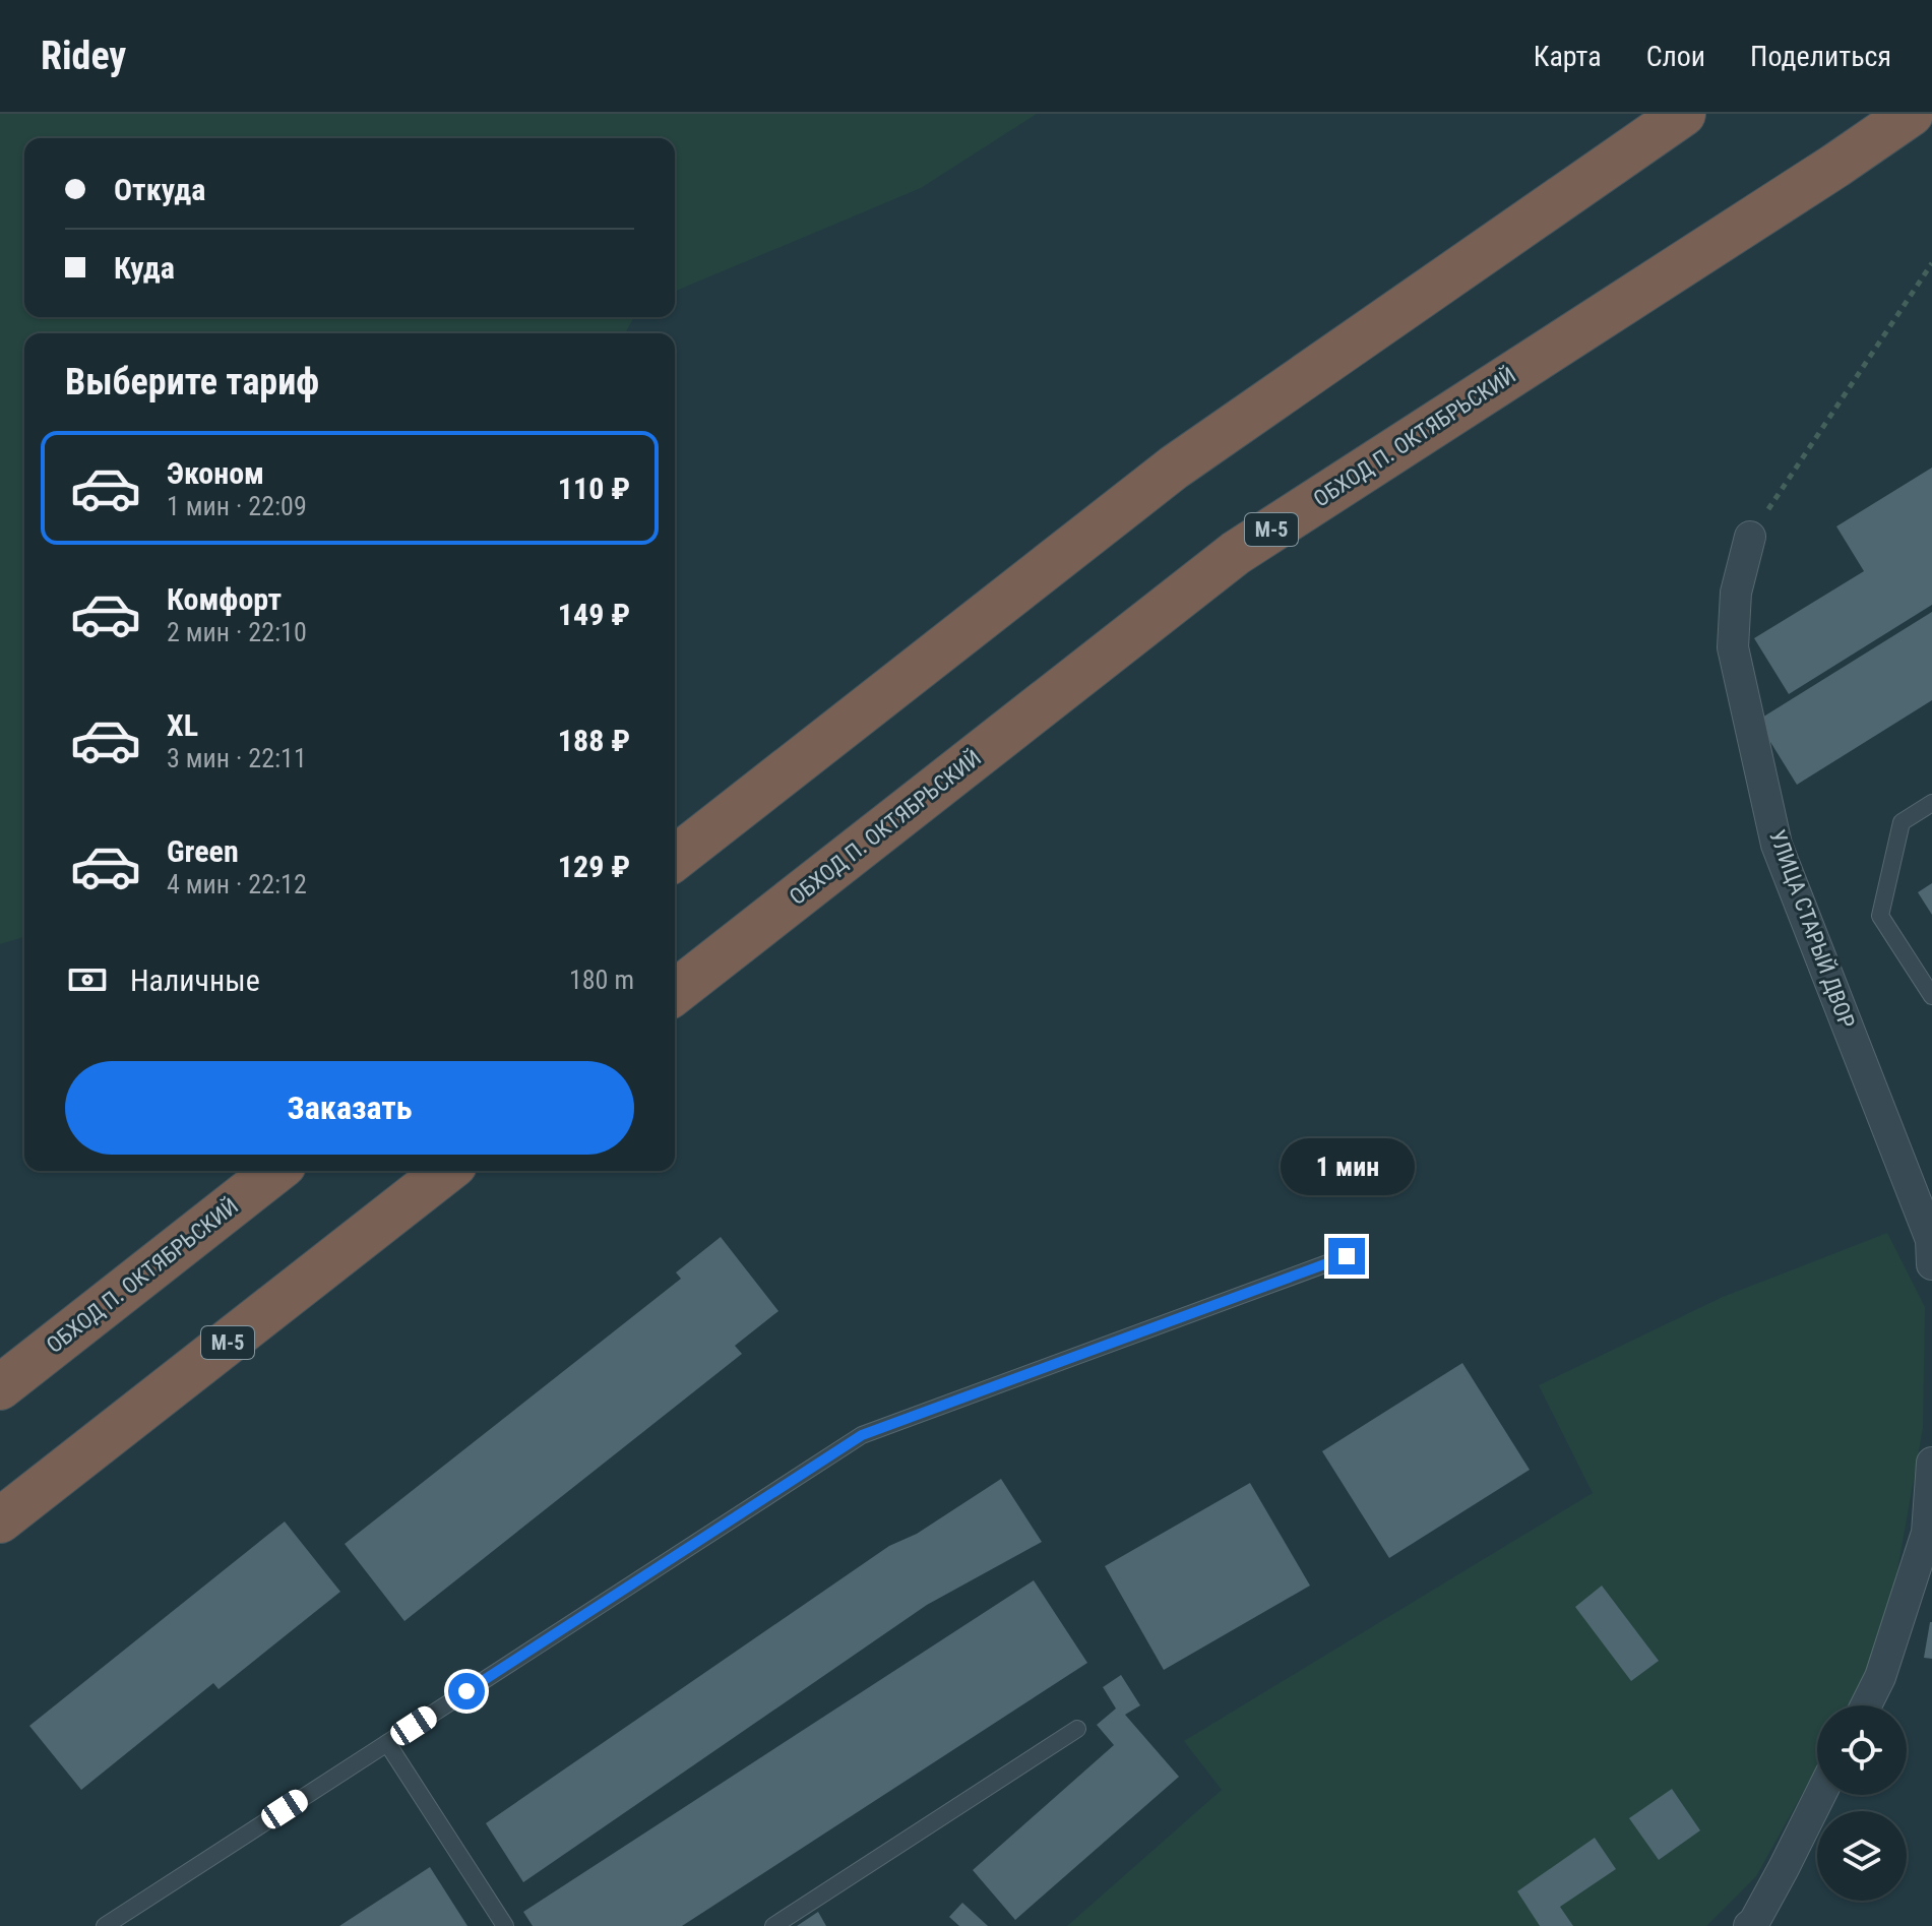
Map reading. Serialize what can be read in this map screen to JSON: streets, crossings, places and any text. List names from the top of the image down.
{
  "streets": {
    "highway": ["ОБХОД П. ОКТЯБРЬСКИЙ", "М-5"],
    "street": ["УЛИЦА СТАРЫЙ ДВОР"]
  },
  "page": {
    "header": "Ridey",
    "nav": ["Карта", "Слои", "Поделиться"],
    "banner": ["Откуда", "Куда"],
    "heading": "Выберите тариф",
    "list": [
      {
        "name": "Эконом",
        "note": "1 мин · 22:09",
        "value": "110 ₽"
      },
      {
        "name": "Комфорт",
        "note": "2 мин · 22:10",
        "value": "149 ₽"
      },
      {
        "name": "XL",
        "note": "3 мин · 22:11",
        "value": "188 ₽"
      },
      {
        "name": "Green",
        "note": "4 мин · 22:12",
        "value": "129 ₽"
      }
    ],
    "pay": ["Наличные", "180 m"],
    "buttons": "Заказать",
    "bubble": "1 мин"
  }
}
